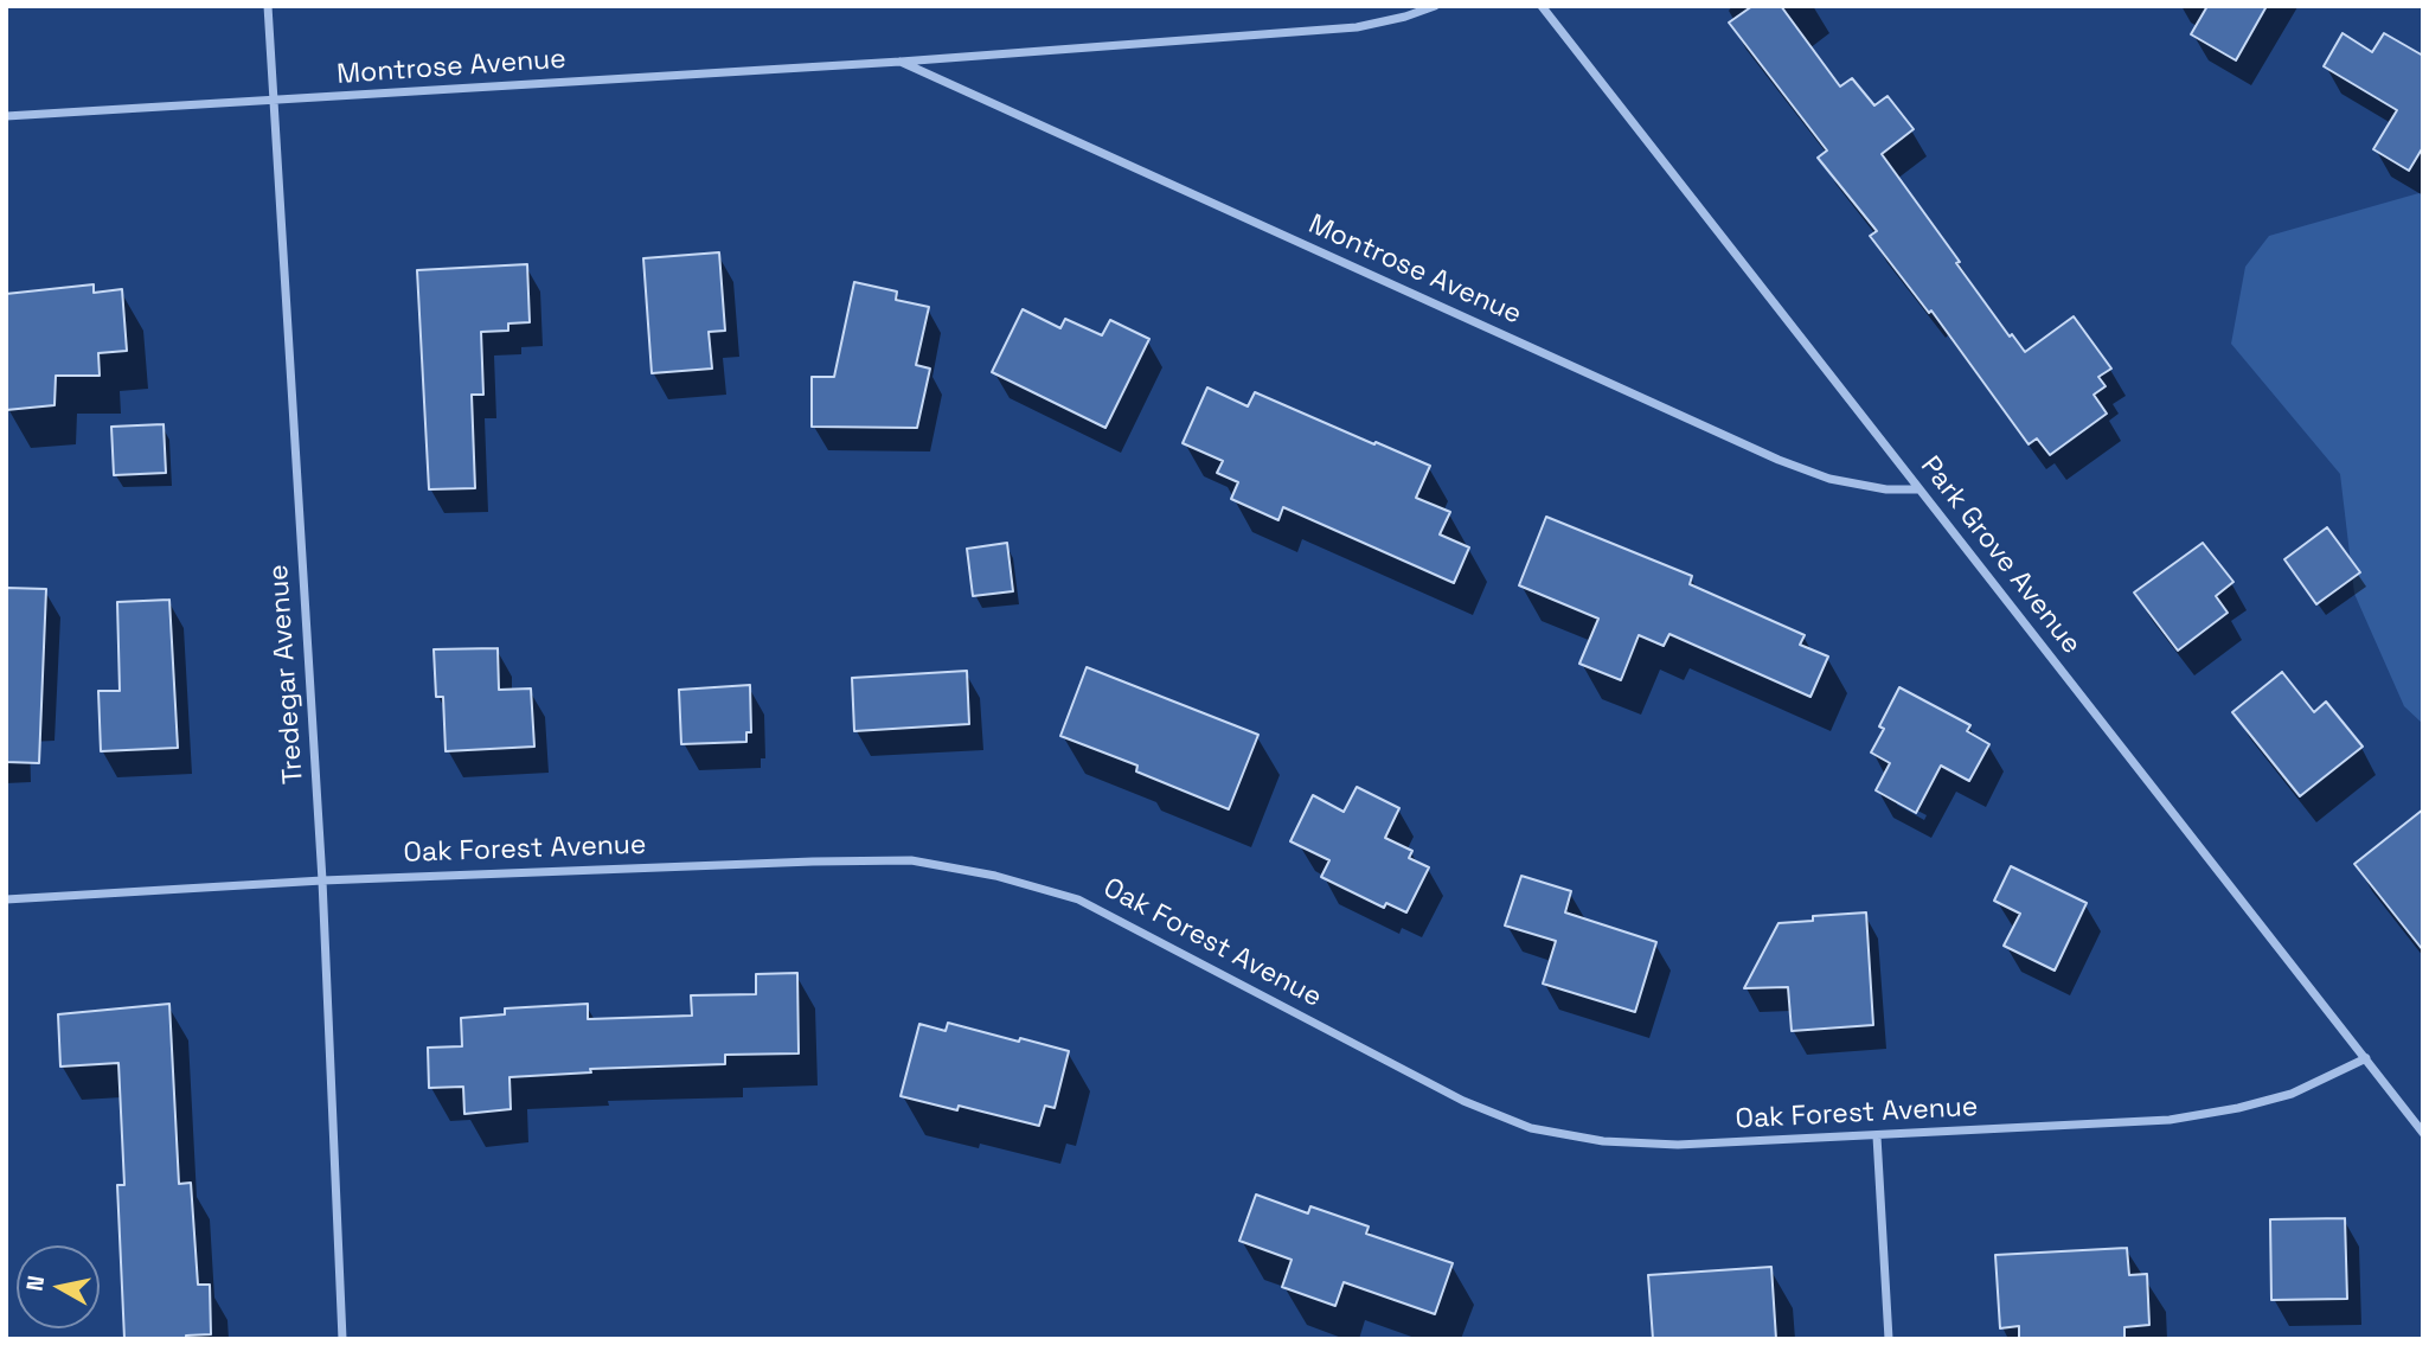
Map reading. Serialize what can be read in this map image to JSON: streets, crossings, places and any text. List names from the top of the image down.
{
  "streets": {
    "street": [
      "Montrose Avenue",
      "Park Grove Avenue",
      "Tredegar Avenue",
      "Oak Forest Avenue"
    ]
  },
  "crossings": [
    ["Montrose Avenue", "Park Grove Avenue"],
    ["Montrose Avenue", "Tredegar Avenue"],
    ["Park Grove Avenue", "Oak Forest Avenue"],
    ["Tredegar Avenue", "Oak Forest Avenue"]
  ],
  "north": "left"
}
